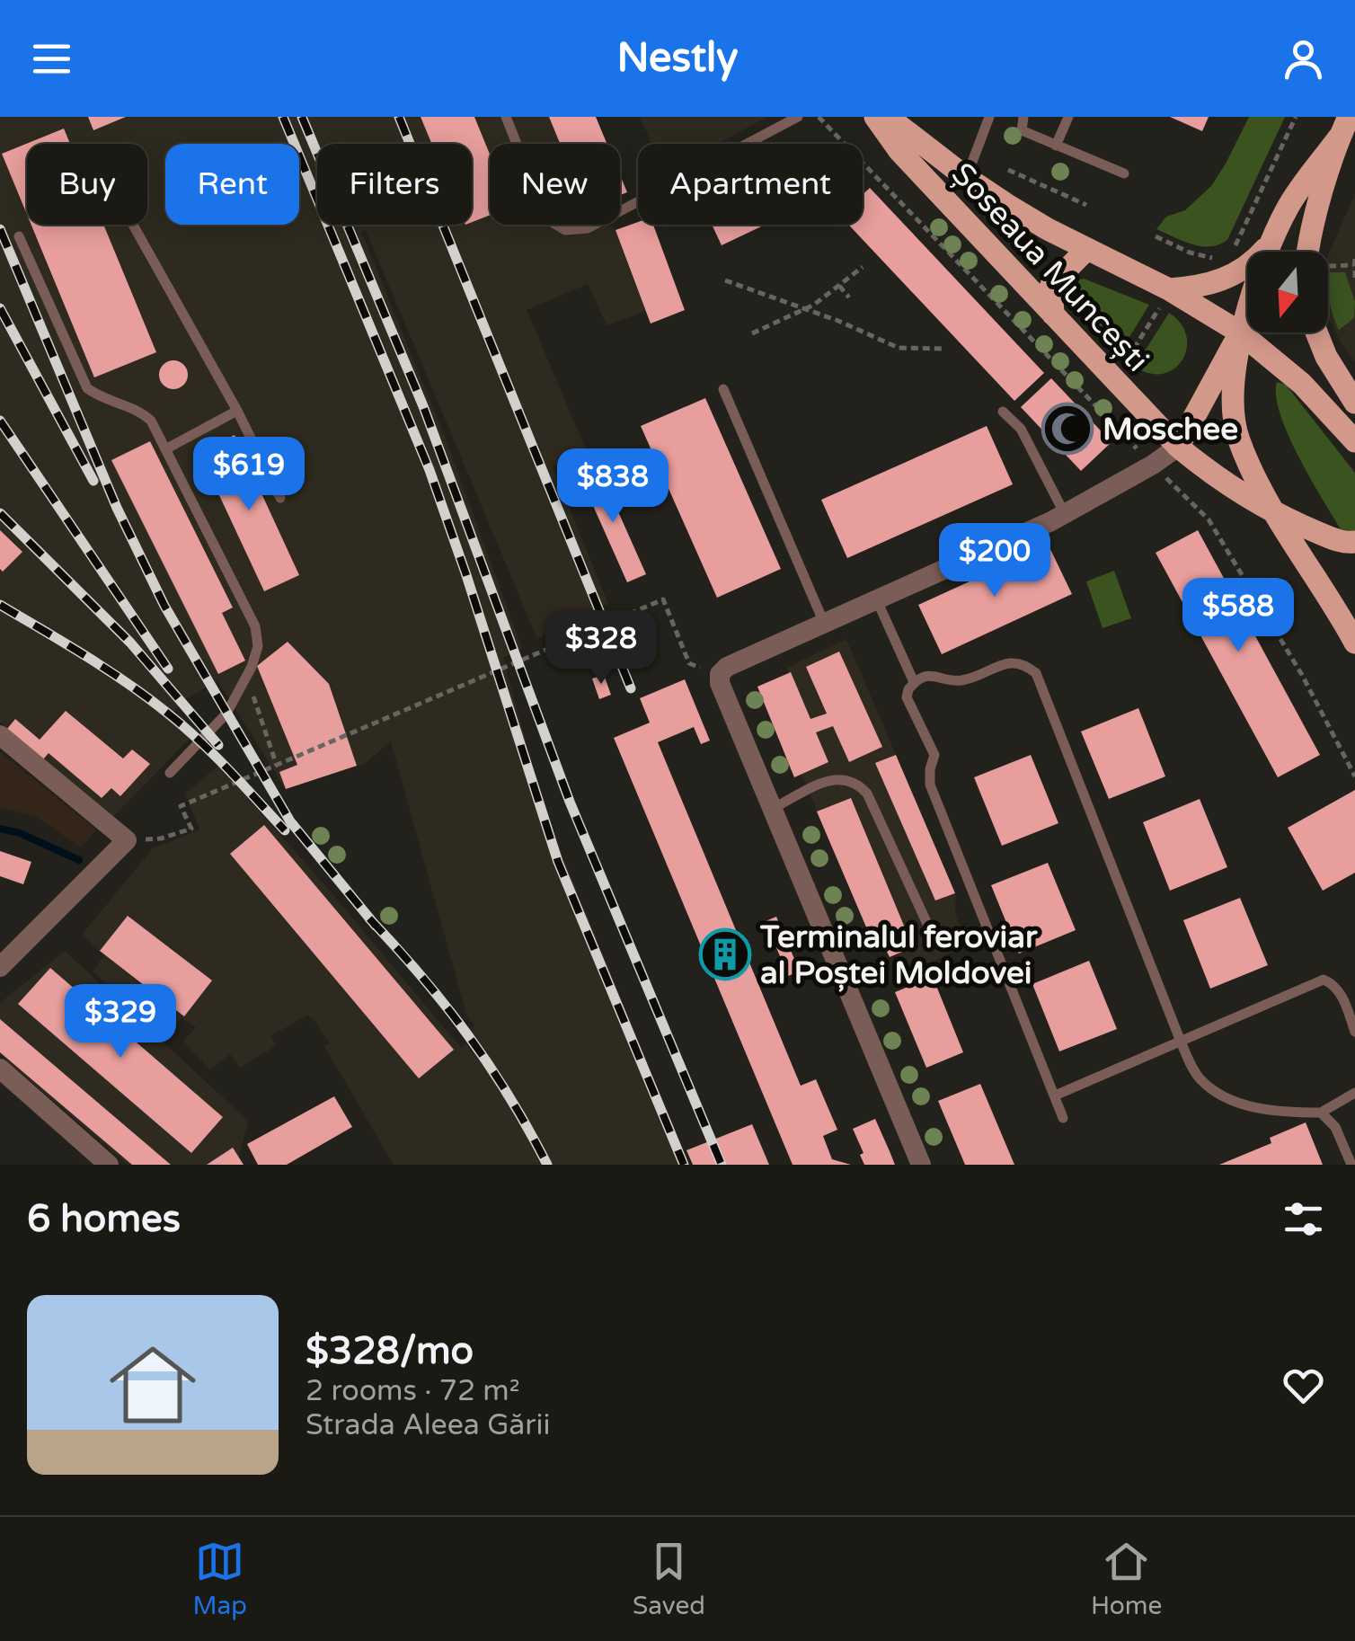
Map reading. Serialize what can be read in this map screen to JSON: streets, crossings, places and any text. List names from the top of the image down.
{
  "streets": {
    "main road": ["Șoseaua Muncești"]
  },
  "places": {
    "mosque": ["Moschee"],
    "building": ["Terminalul feroviar al Poștei Moldovei"]
  },
  "north": "bottom",
  "page": {
    "header": "Nestly",
    "chip": [
      "Buy",
      "Rent",
      "Filters",
      "New",
      "Apartment"
    ],
    "price": [
      "$619",
      "$838",
      "$200",
      "$588",
      "$328",
      "$329"
    ],
    "heading": "6 homes",
    "list": [
      {
        "name": "$328/mo",
        "note": "2 rooms · 72 m² · Strada Aleea Gării"
      }
    ],
    "tabs": ["Map", "Saved", "Home"]
  }
}
